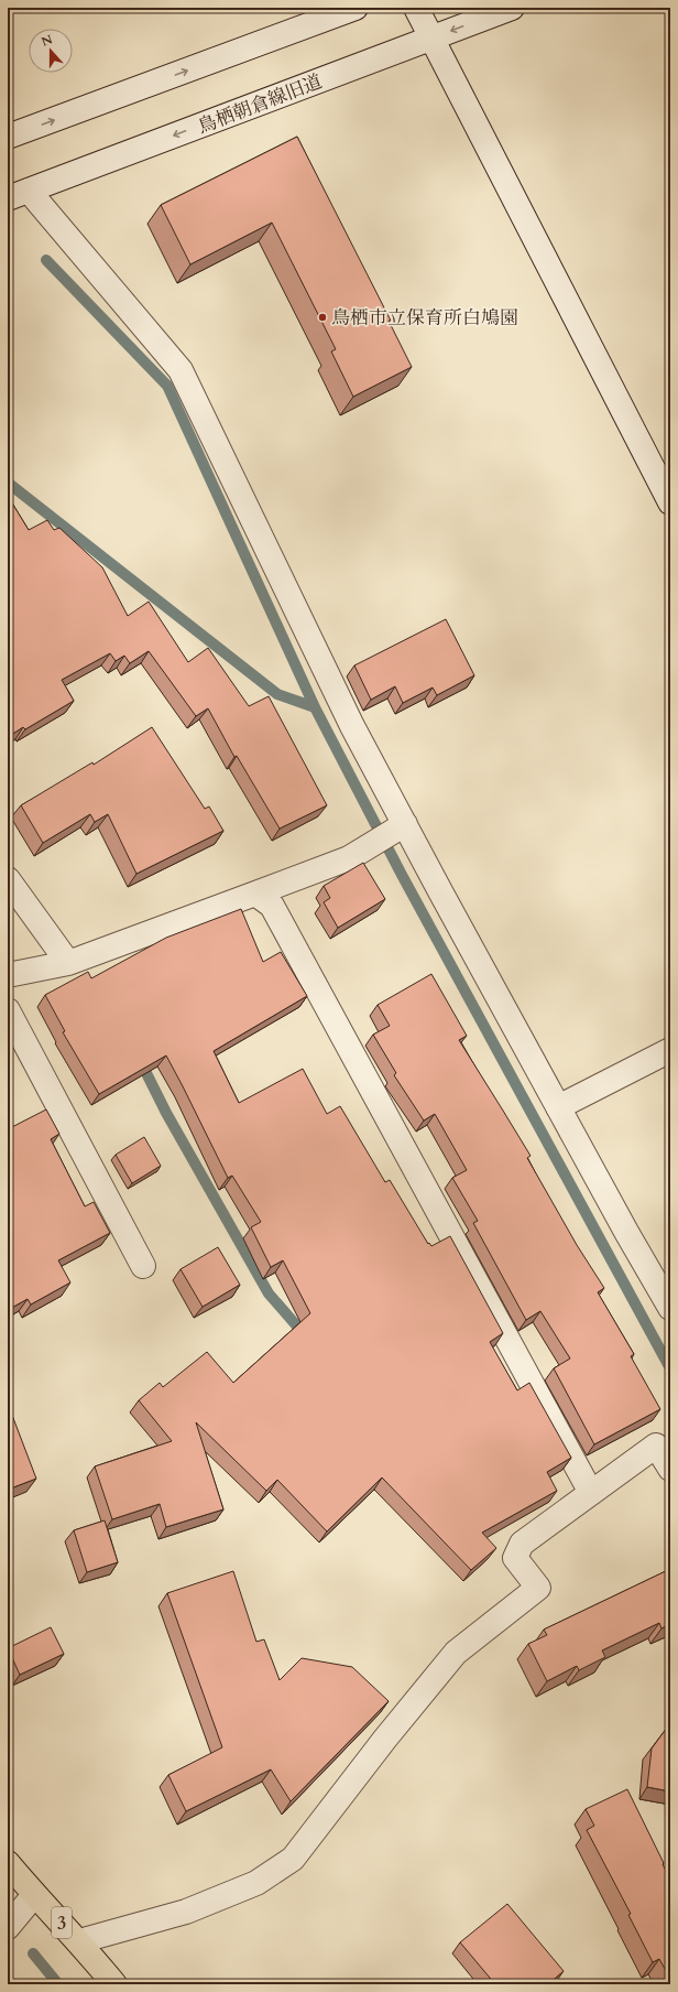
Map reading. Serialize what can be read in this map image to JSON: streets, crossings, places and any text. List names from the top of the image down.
{
  "streets": {
    "highway": ["3"],
    "street": ["鳥栖朝倉線旧道"]
  },
  "places": ["鳥栖市立保育所白鳩園"],
  "north": "top"
}
